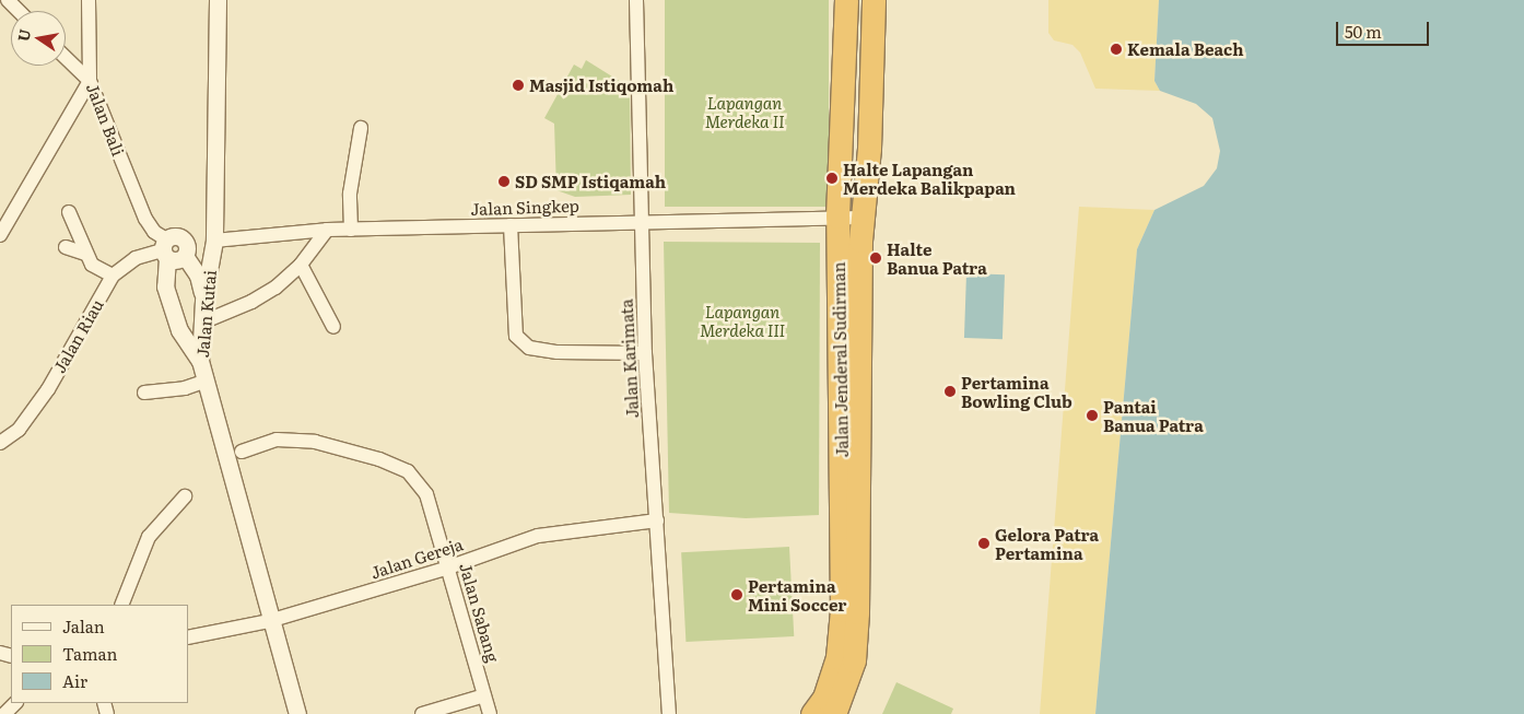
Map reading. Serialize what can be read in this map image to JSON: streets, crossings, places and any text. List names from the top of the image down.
{
  "streets": {
    "highway": ["Jalan Jenderal Sudirman"],
    "street": [
      "Jalan Bali",
      "Jalan Singkep",
      "Jalan Kutai",
      "Jalan Riau",
      "Jalan Karimata",
      "Jalan Gereja",
      "Jalan Sabang"
    ]
  },
  "crossings": [
    ["Jalan Bali", "Jalan Riau"],
    ["Jalan Singkep", "Jalan Kutai"],
    ["Jalan Singkep", "Jalan Karimata"],
    ["Jalan Singkep", "Jalan Jenderal Sudirman"],
    ["Jalan Kutai", "Jalan Gereja"],
    ["Jalan Karimata", "Jalan Gereja"],
    ["Jalan Gereja", "Jalan Sabang"]
  ],
  "parks": ["Lapangan Merdeka II", "Lapangan Merdeka III"],
  "places": [
    "Kemala Beach",
    "Masjid Istiqomah",
    "Halte Lapangan Merdeka Balikpapan",
    "SD SMP Istiqamah",
    "Halte Banua Patra",
    "Pertamina Bowling Club",
    "Pantai Banua Patra",
    "Gelora Patra Pertamina",
    "Pertamina Mini Soccer"
  ],
  "legend": ["Jalan", "Taman", "Air"],
  "scale_bar": "50 m",
  "north": "left"
}
